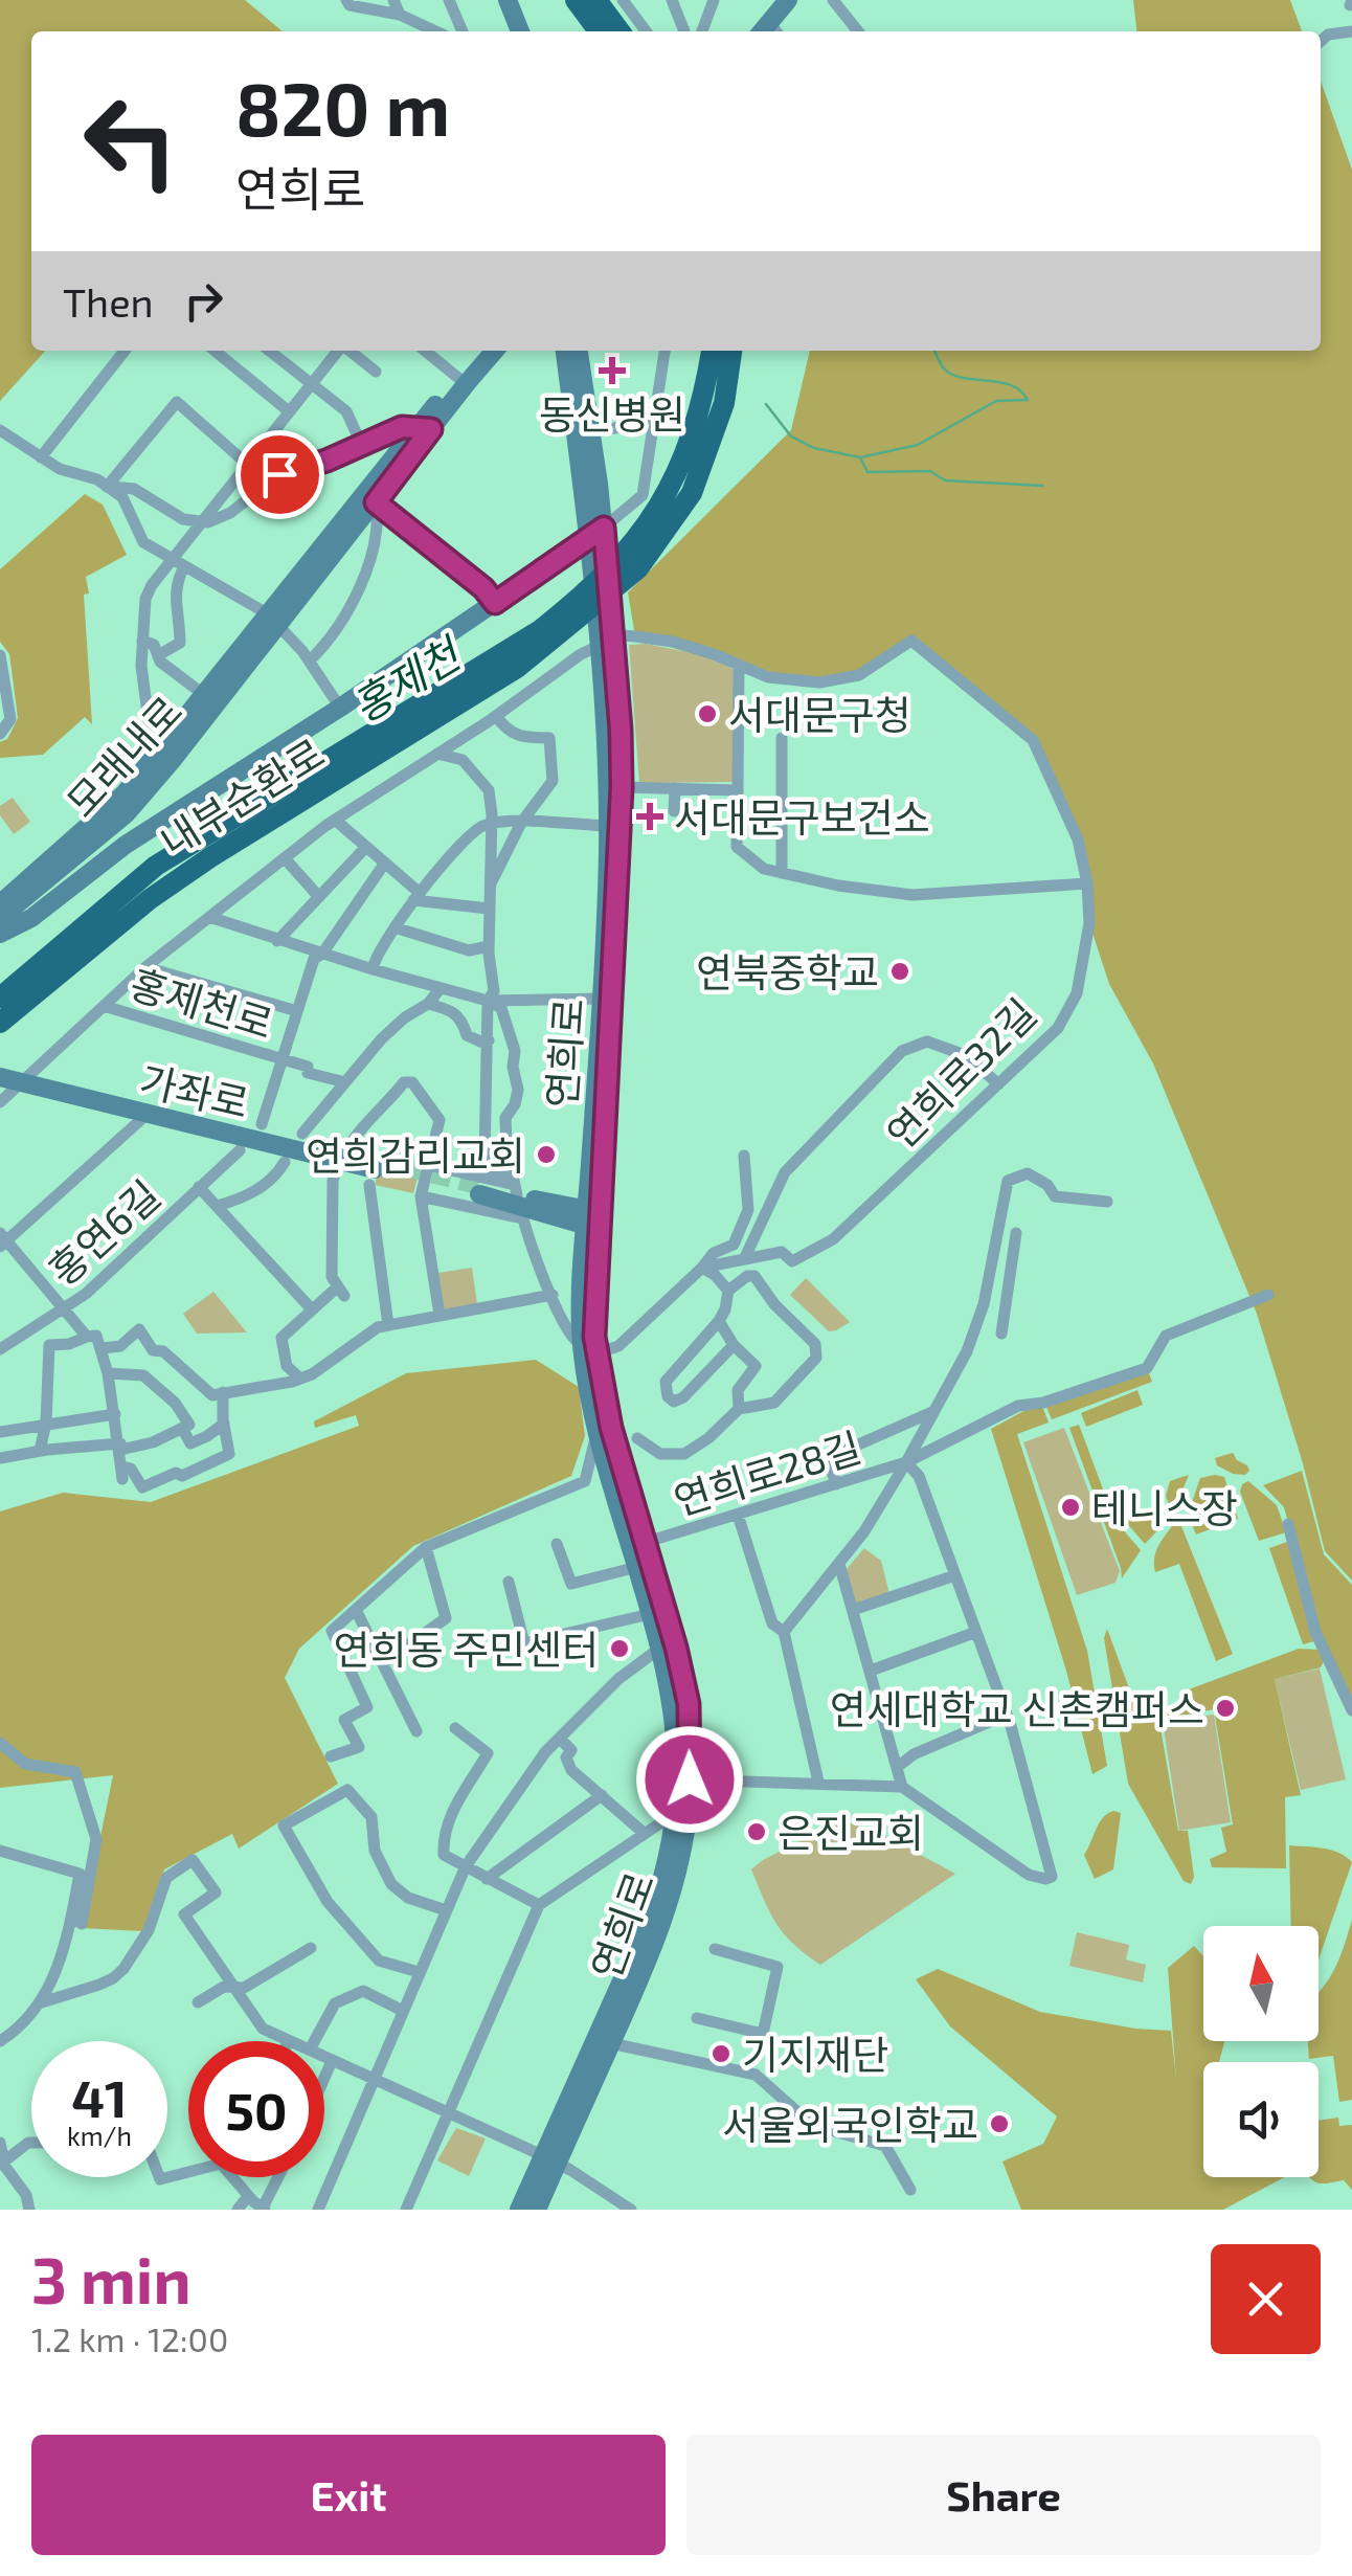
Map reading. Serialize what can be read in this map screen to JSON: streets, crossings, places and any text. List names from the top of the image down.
{
  "streets": {
    "highway": ["내부순환로"],
    "main road": ["모래내로", "연희로", "가좌로"],
    "street": [
      "홍제천로",
      "연희로32길",
      "홍연6길",
      "연희로28길"
    ]
  },
  "crossings": [
    ["홍제천로", "연희로"],
    ["홍제천로", "연희로32길"],
    ["홍제천로", "가좌로"],
    ["연희로", "연희로32길"],
    ["연희로", "연희로28길"]
  ],
  "water": ["홍제천"],
  "places": {
    "health": ["동신병원", "서대문구보건소"],
    "other": [
      "서대문구청",
      "연북중학교",
      "연희감리교회",
      "테니스장",
      "연희동 주민센터",
      "연세대학교 신촌캠퍼스",
      "은진교회",
      "기지재단",
      "서울외국인학교"
    ]
  },
  "north": "top",
  "page": {
    "turn": ["820 m", "연희로"],
    "then": "Then",
    "speed": "41 km/h",
    "limit": "50",
    "heading": ["3 min", "1.2 km · 12:00"],
    "buttons": ["Exit", "Share"]
  }
}
